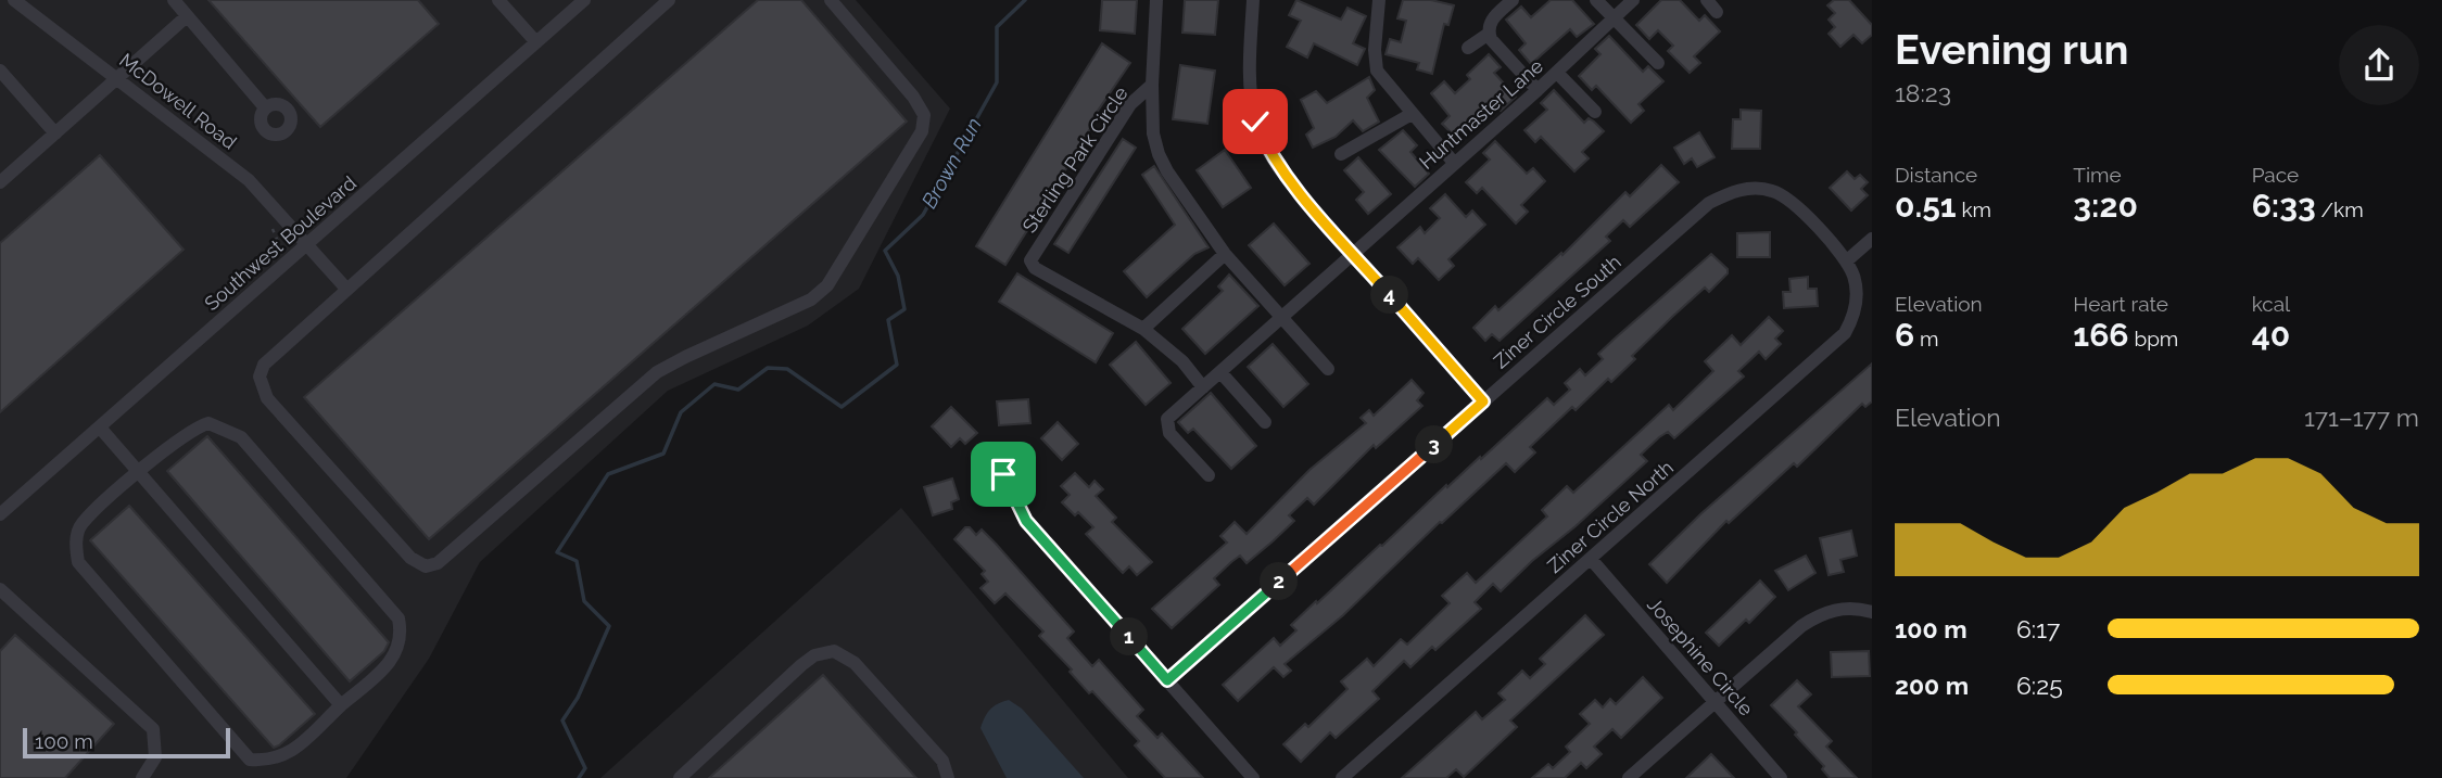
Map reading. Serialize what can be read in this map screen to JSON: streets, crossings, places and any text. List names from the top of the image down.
{
  "streets": {
    "street": [
      "McDowell Road",
      "Huntmaster Lane",
      "Sterling Park Circle",
      "Southwest Boulevard",
      "Ziner Circle South",
      "Ziner Circle North",
      "Josephine Circle"
    ]
  },
  "crossings": [
    ["McDowell Road", "Southwest Boulevard"],
    ["Ziner Circle South", "Ziner Circle North"],
    ["Ziner Circle North", "Josephine Circle"]
  ],
  "water": ["Brown Run"],
  "scale_bar": "100 m",
  "page": {
    "heading": ["Evening run", "18:23"],
    "stats": [
      ["Distance", "0.51 km"],
      ["Time", "3:20"],
      ["Pace", "6:33 /km"],
      ["Elevation", "6 m"],
      ["Heart rate", "166 bpm"],
      ["kcal", "40"]
    ],
    "pins": [
      "4",
      "3",
      "2",
      "1"
    ],
    "chart": ["Elevation", "171–177 m"],
    "list": [
      {
        "name": "100 m",
        "note": "6:17"
      },
      {
        "name": "200 m",
        "note": "6:25"
      }
    ],
    "scale": "100 m"
  }
}
